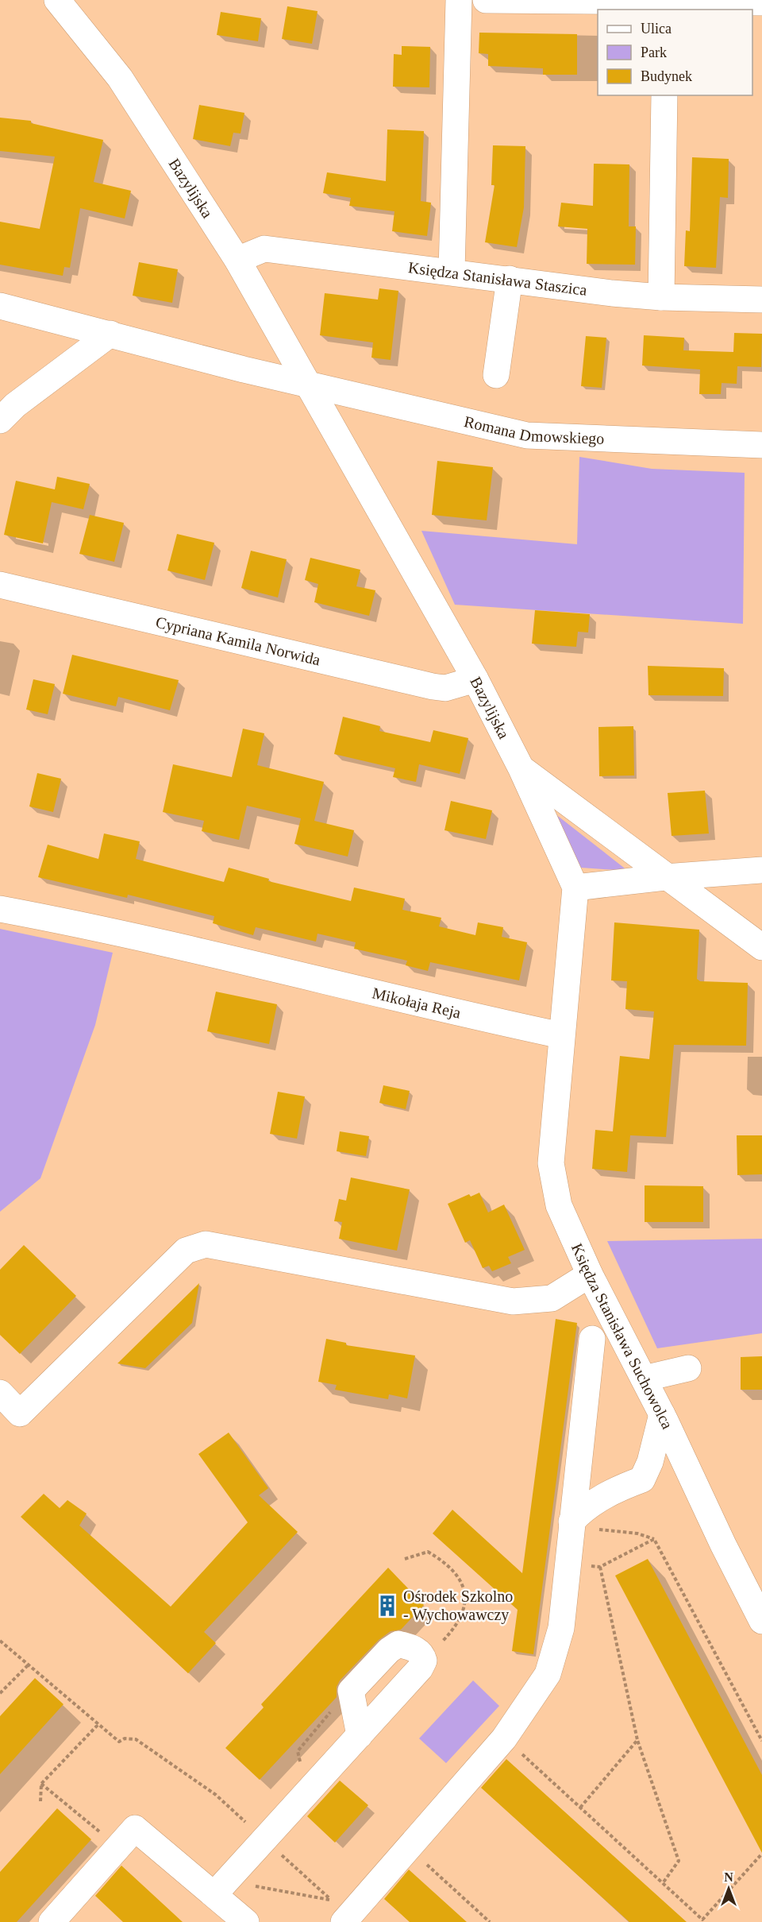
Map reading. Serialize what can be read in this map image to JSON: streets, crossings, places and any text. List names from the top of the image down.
{
  "streets": {
    "street": [
      "Bazylijska",
      "Księdza Stanisława Staszica",
      "Romana Dmowskiego",
      "Cypriana Kamila Norwida",
      "Mikołaja Reja",
      "Księdza Stanisława Suchowolca"
    ]
  },
  "crossings": [
    ["Bazylijska", "Księdza Stanisława Staszica"],
    ["Bazylijska", "Romana Dmowskiego"],
    ["Bazylijska", "Cypriana Kamila Norwida"],
    ["Mikołaja Reja", "Księdza Stanisława Suchowolca"]
  ],
  "places": {
    "building": ["Ośrodek Szkolno - Wychowawczy"]
  },
  "legend": ["Ulica", "Park", "Budynek"],
  "north": "top"
}
